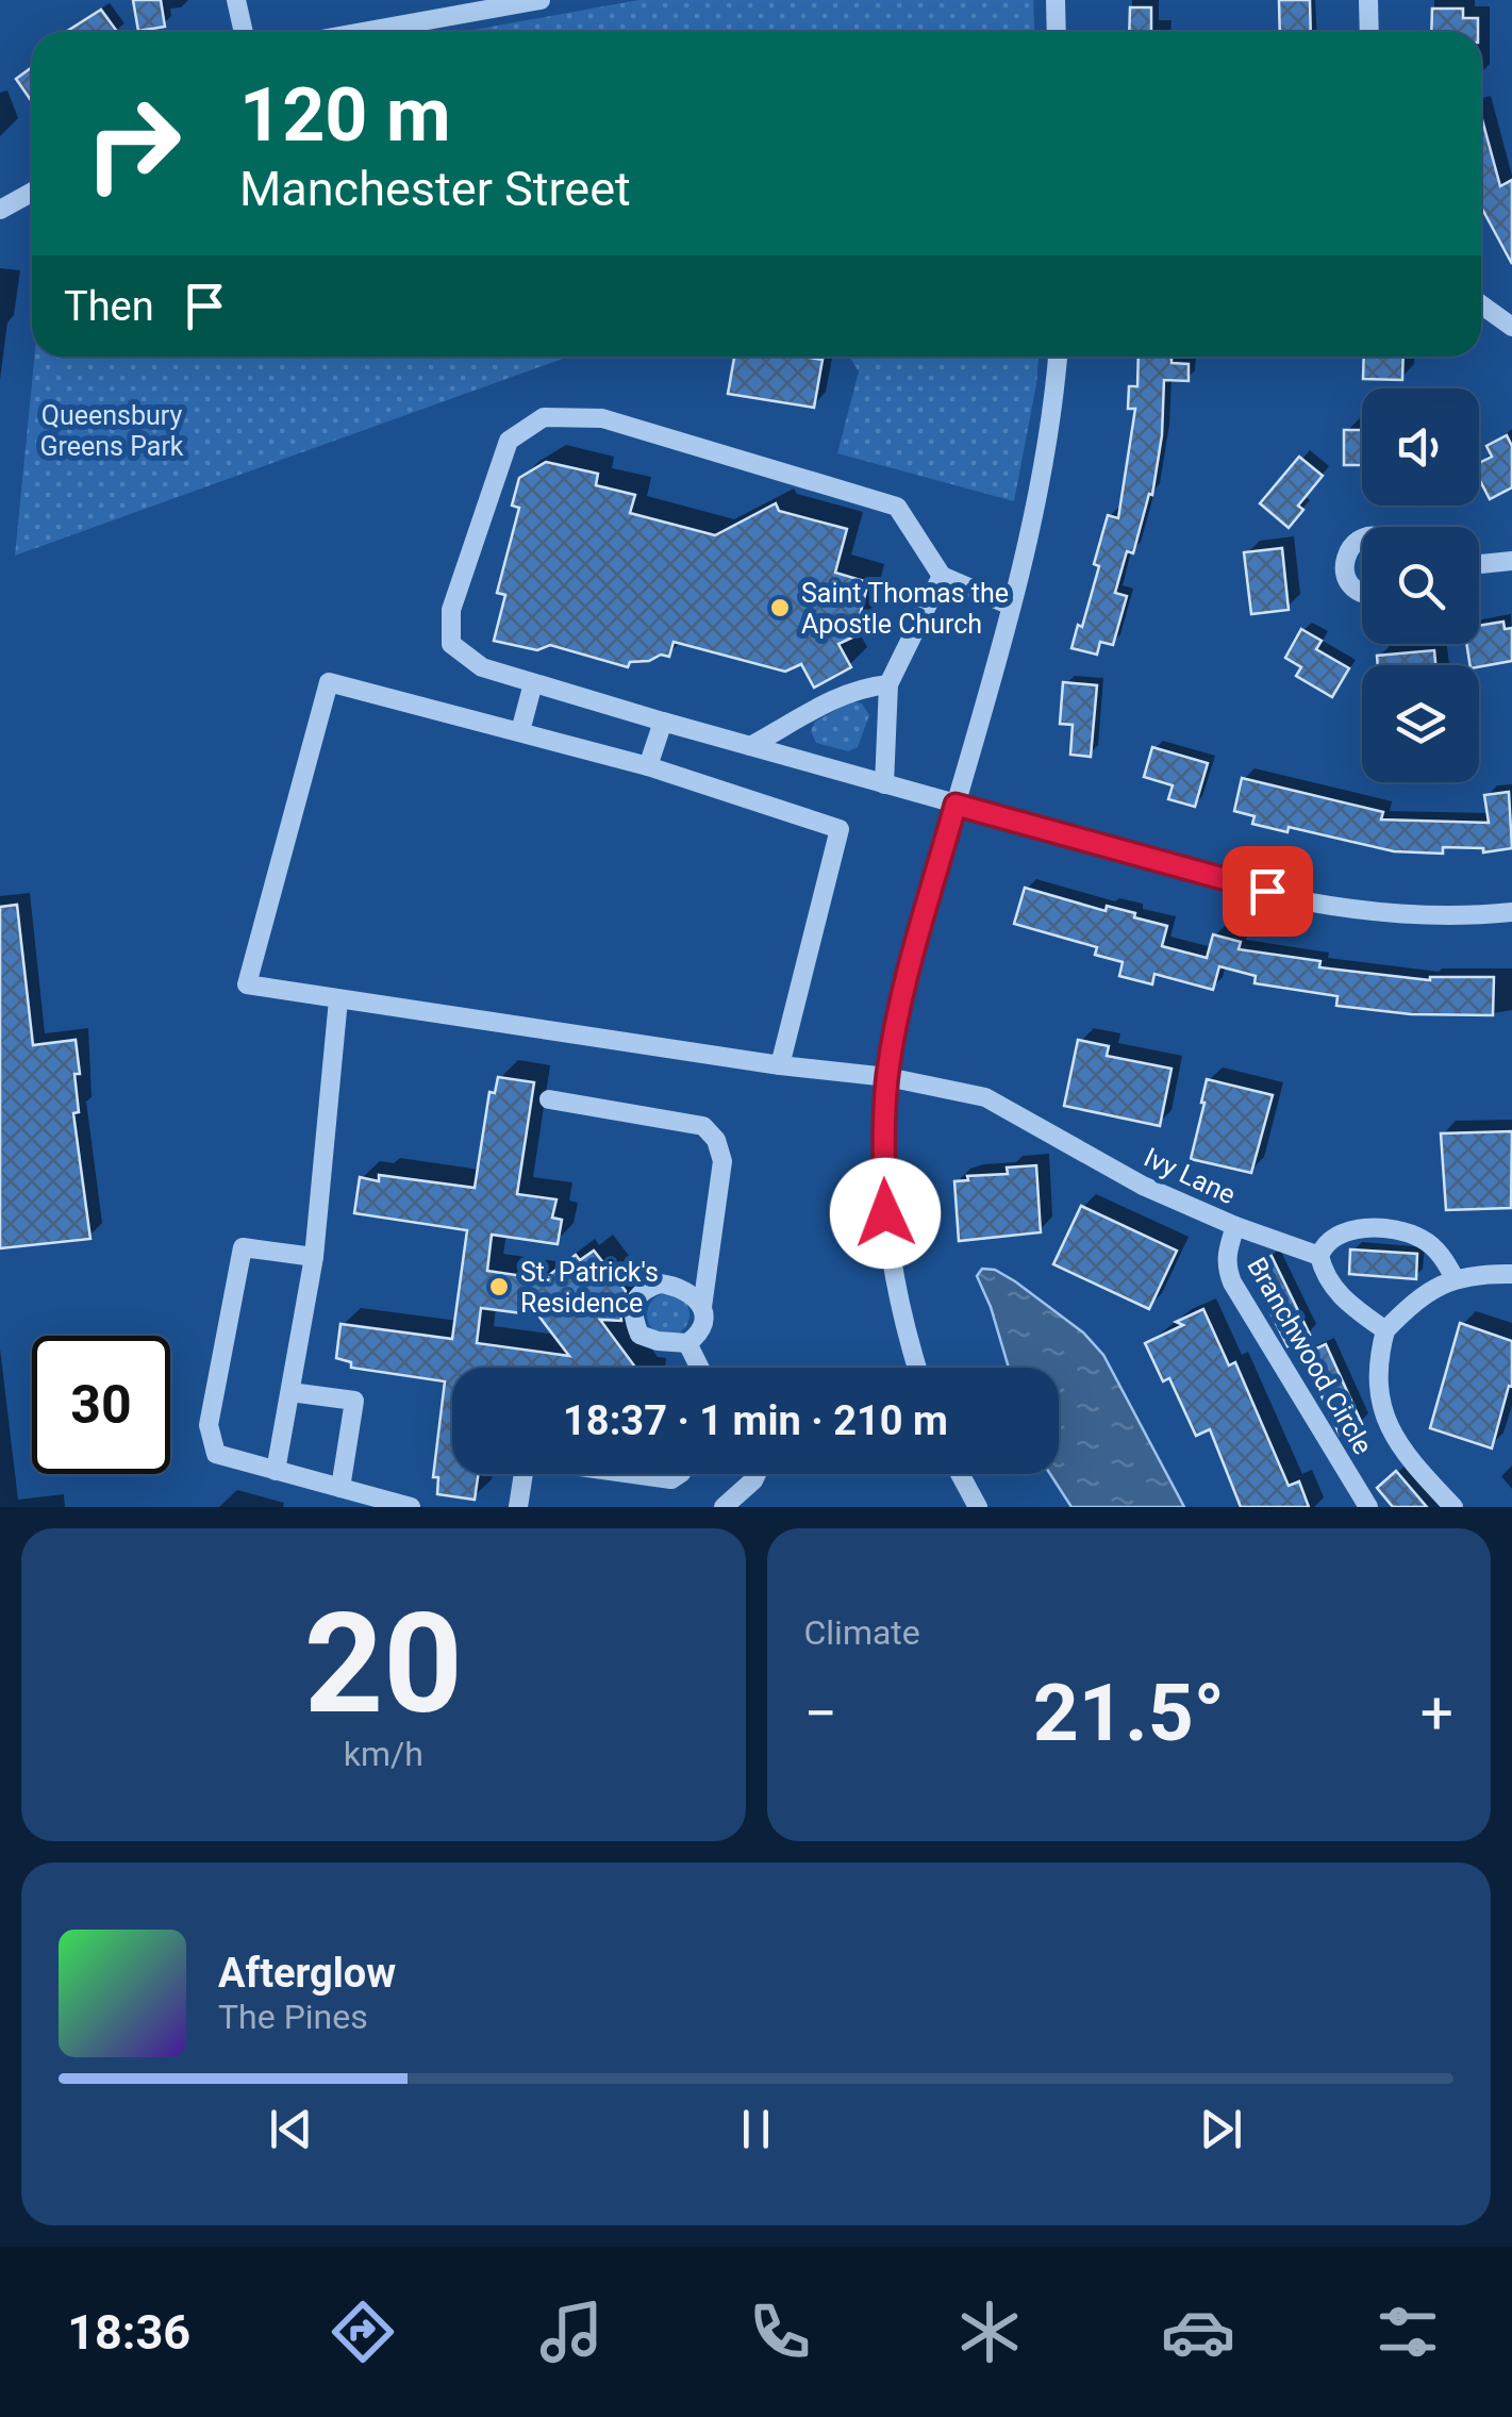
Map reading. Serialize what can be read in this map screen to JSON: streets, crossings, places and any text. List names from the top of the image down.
{
  "streets": {
    "street": ["Ivy Lane", "Branchwood Circle"]
  },
  "crossings": [
    ["Ivy Lane", "Branchwood Circle"]
  ],
  "parks": ["Queensbury Greens Park"],
  "places": ["Saint Thomas the Apostle Church", "St. Patrick's Residence"],
  "page": {
    "turn": ["120 m", "Manchester Street"],
    "then": "Then",
    "limit": "30",
    "trip": "18:37 · 1 min · 210 m",
    "tile": [
      ["20", "km/h"],
      "Climate"
    ],
    "heat": ["−", "21.5°", "+"],
    "song": ["Afterglow", "The Pines"],
    "tabs": "18:36"
  }
}
